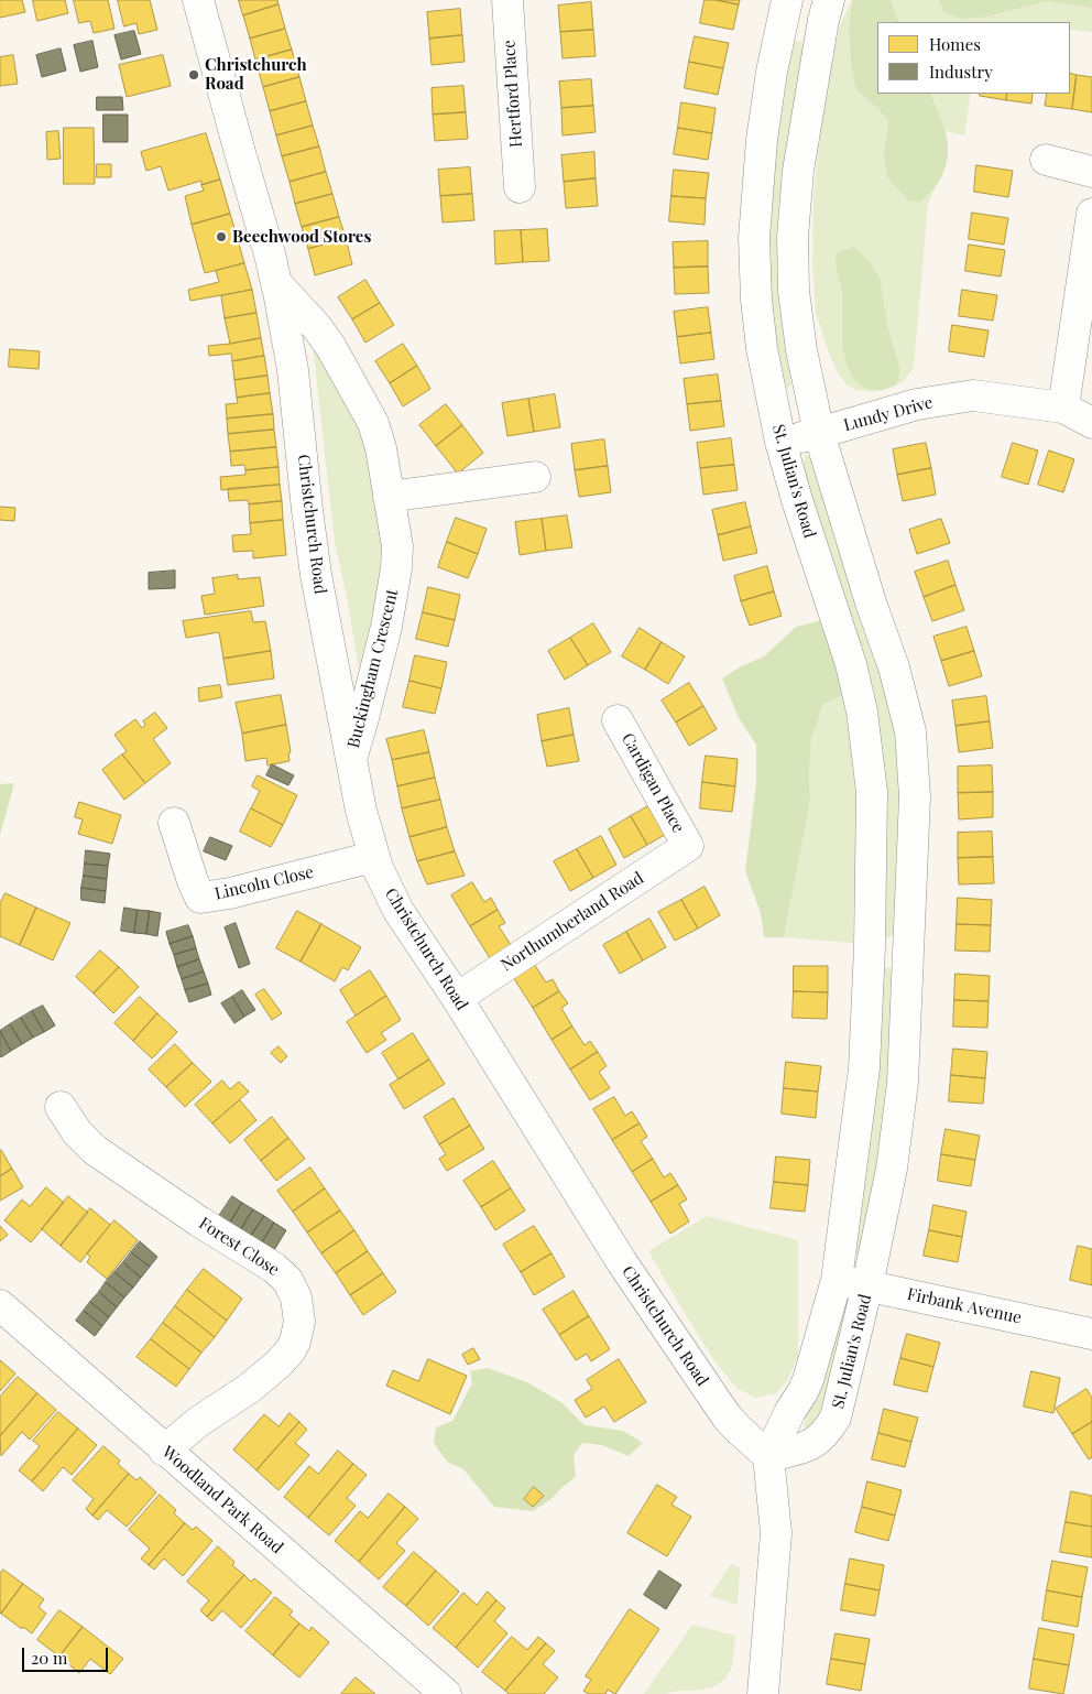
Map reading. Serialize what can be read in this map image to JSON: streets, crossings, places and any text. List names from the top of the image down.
{
  "streets": {
    "street": [
      "Hertford Place",
      "Lundy Drive",
      "St. Julian's Road",
      "Christchurch Road",
      "Buckingham Crescent",
      "Cardigan Place",
      "Lincoln Close",
      "Northumberland Road",
      "Forest Close",
      "Firbank Avenue",
      "Woodland Park Road"
    ]
  },
  "crossings": [
    ["Lundy Drive", "St. Julian's Road"],
    ["St. Julian's Road", "Christchurch Road"],
    ["St. Julian's Road", "Firbank Avenue"],
    ["Christchurch Road", "Buckingham Crescent"],
    ["Christchurch Road", "Lincoln Close"],
    ["Christchurch Road", "Northumberland Road"],
    ["Cardigan Place", "Northumberland Road"],
    ["Forest Close", "Woodland Park Road"]
  ],
  "places": ["Christchurch Road", "Beechwood Stores"],
  "legend": ["Homes", "Industry"],
  "scale_bar": "20 m"
}
